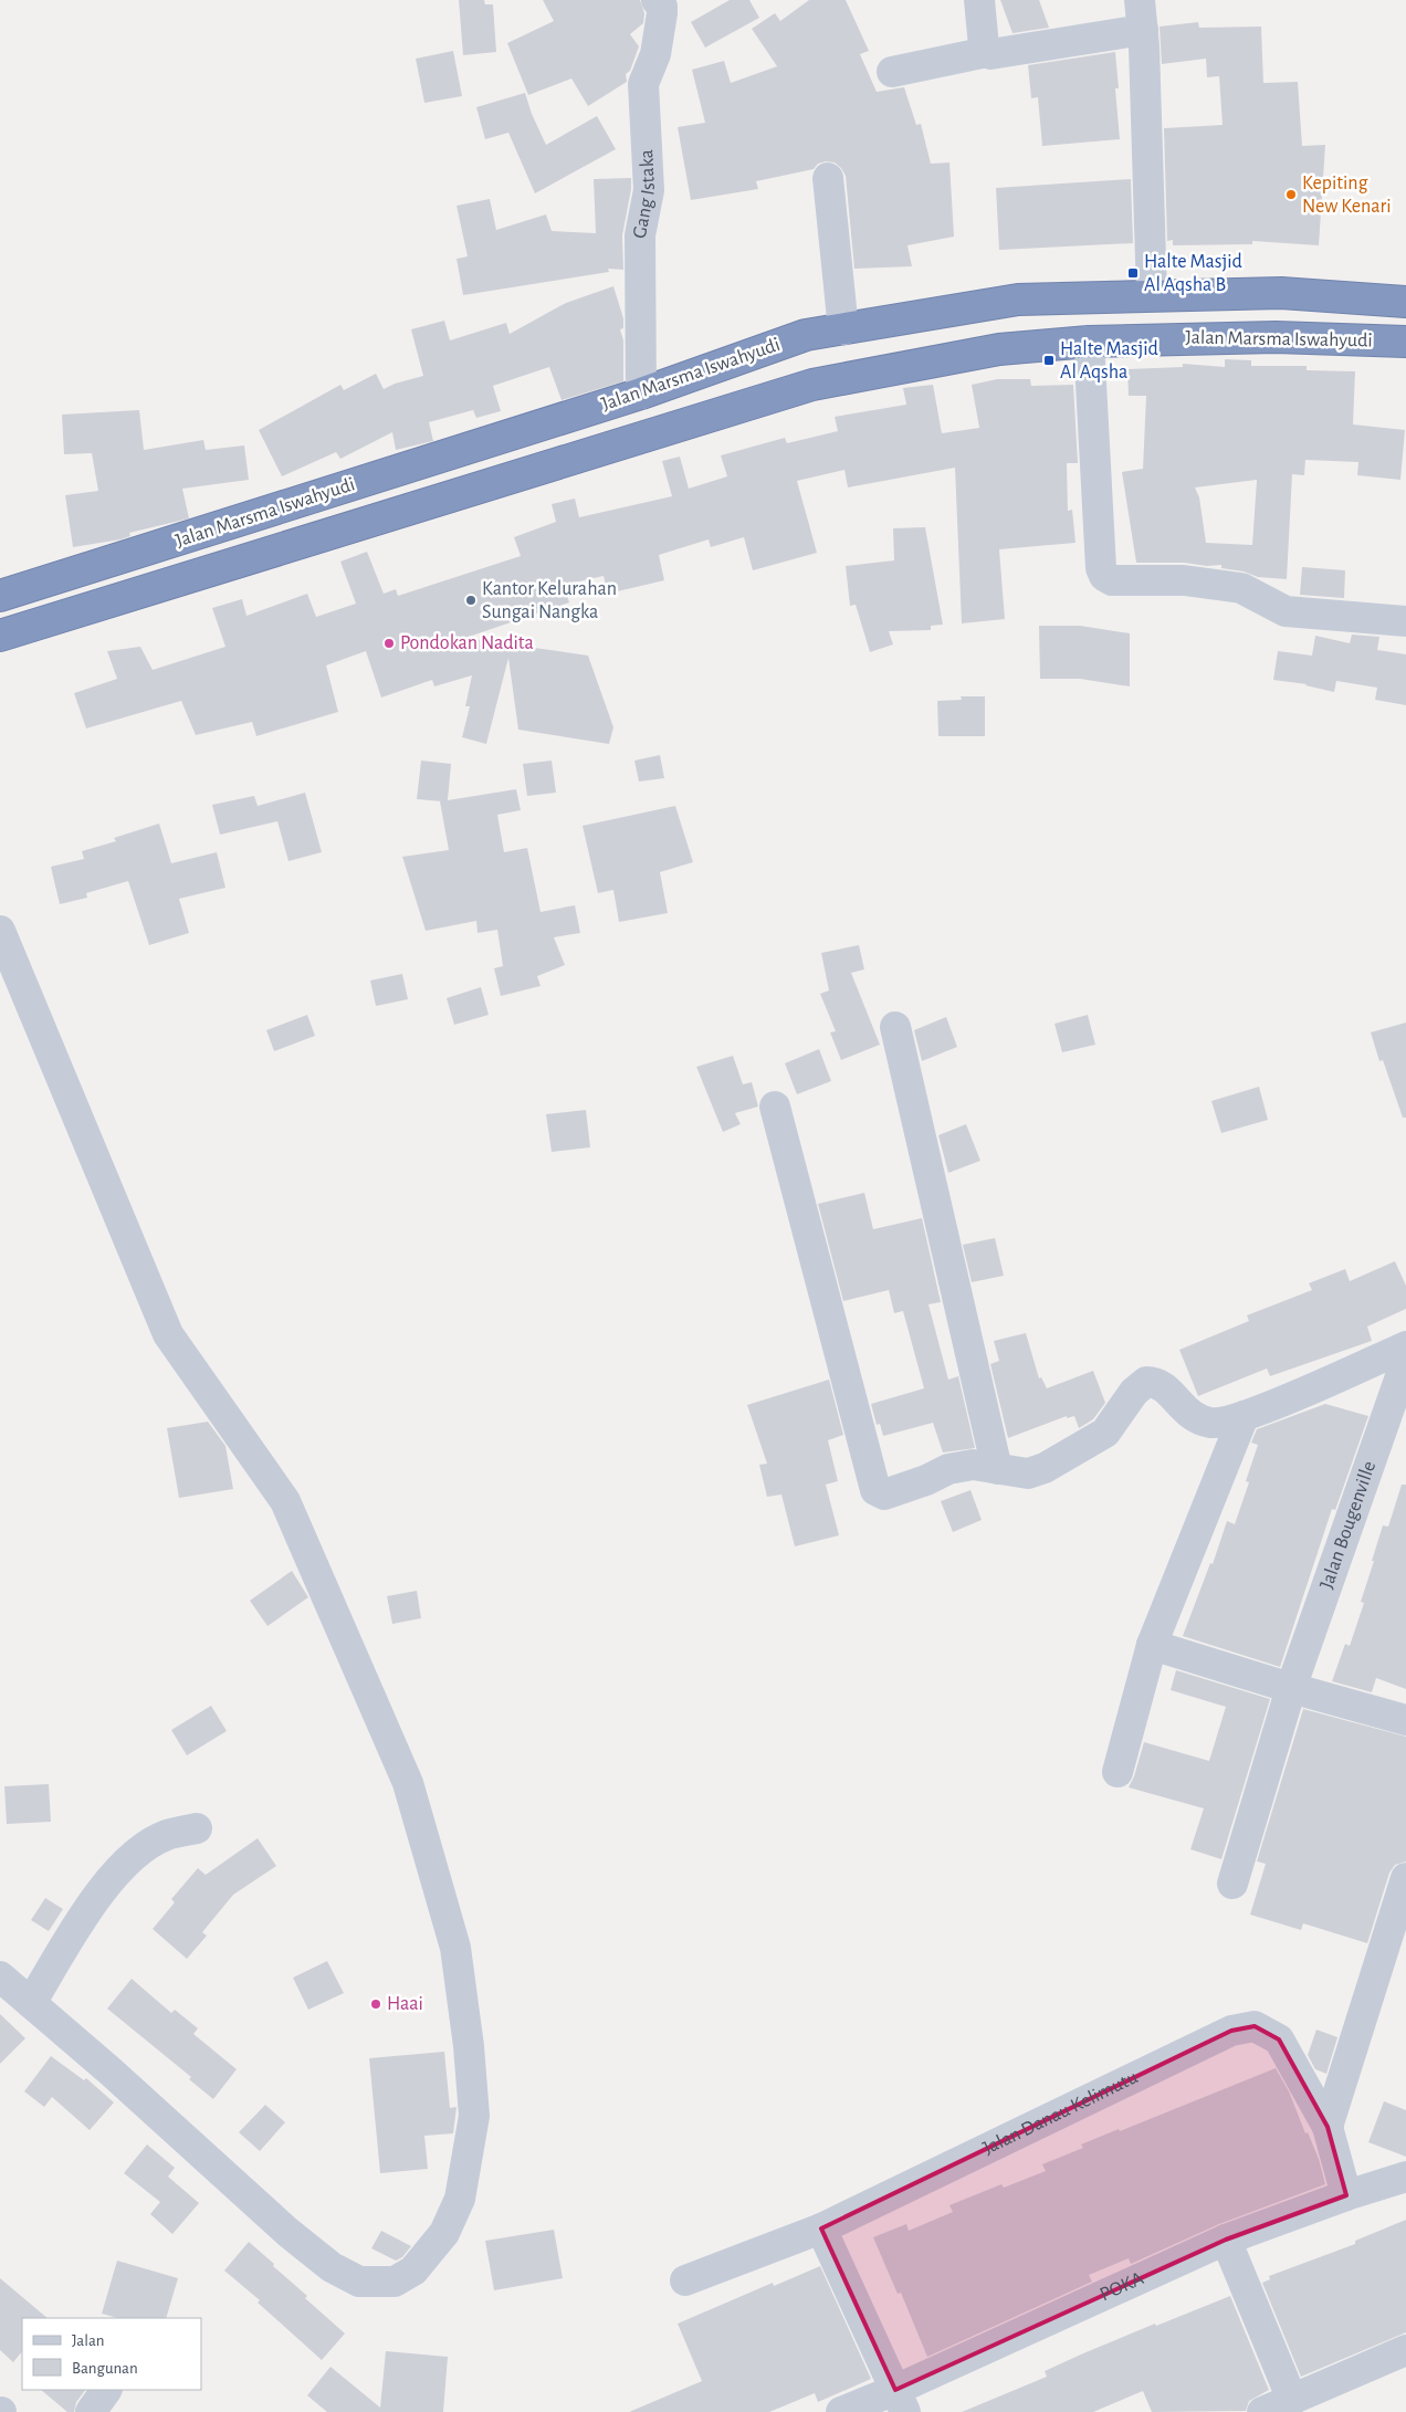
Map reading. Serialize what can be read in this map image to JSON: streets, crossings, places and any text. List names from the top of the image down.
{
  "streets": {
    "highway": ["Jalan Marsma Iswahyudi"],
    "street": [
      "Gang Istaka",
      "Jalan Bougenville",
      "Jalan Danau Kelimutu",
      "POKA"
    ]
  },
  "crossings": [
    ["Gang Istaka", "Jalan Marsma Iswahyudi"],
    ["Jalan Danau Kelimutu", "POKA"]
  ],
  "places": {
    "other": [
      "Kepiting New Kenari",
      "Kantor Kelurahan Sungai Nangka",
      "Pondokan Nadita",
      "Haai"
    ],
    "transit": ["Halte Masjid Al Aqsha B", "Halte Masjid Al Aqsha"]
  },
  "legend": ["Jalan", "Bangunan"]
}
